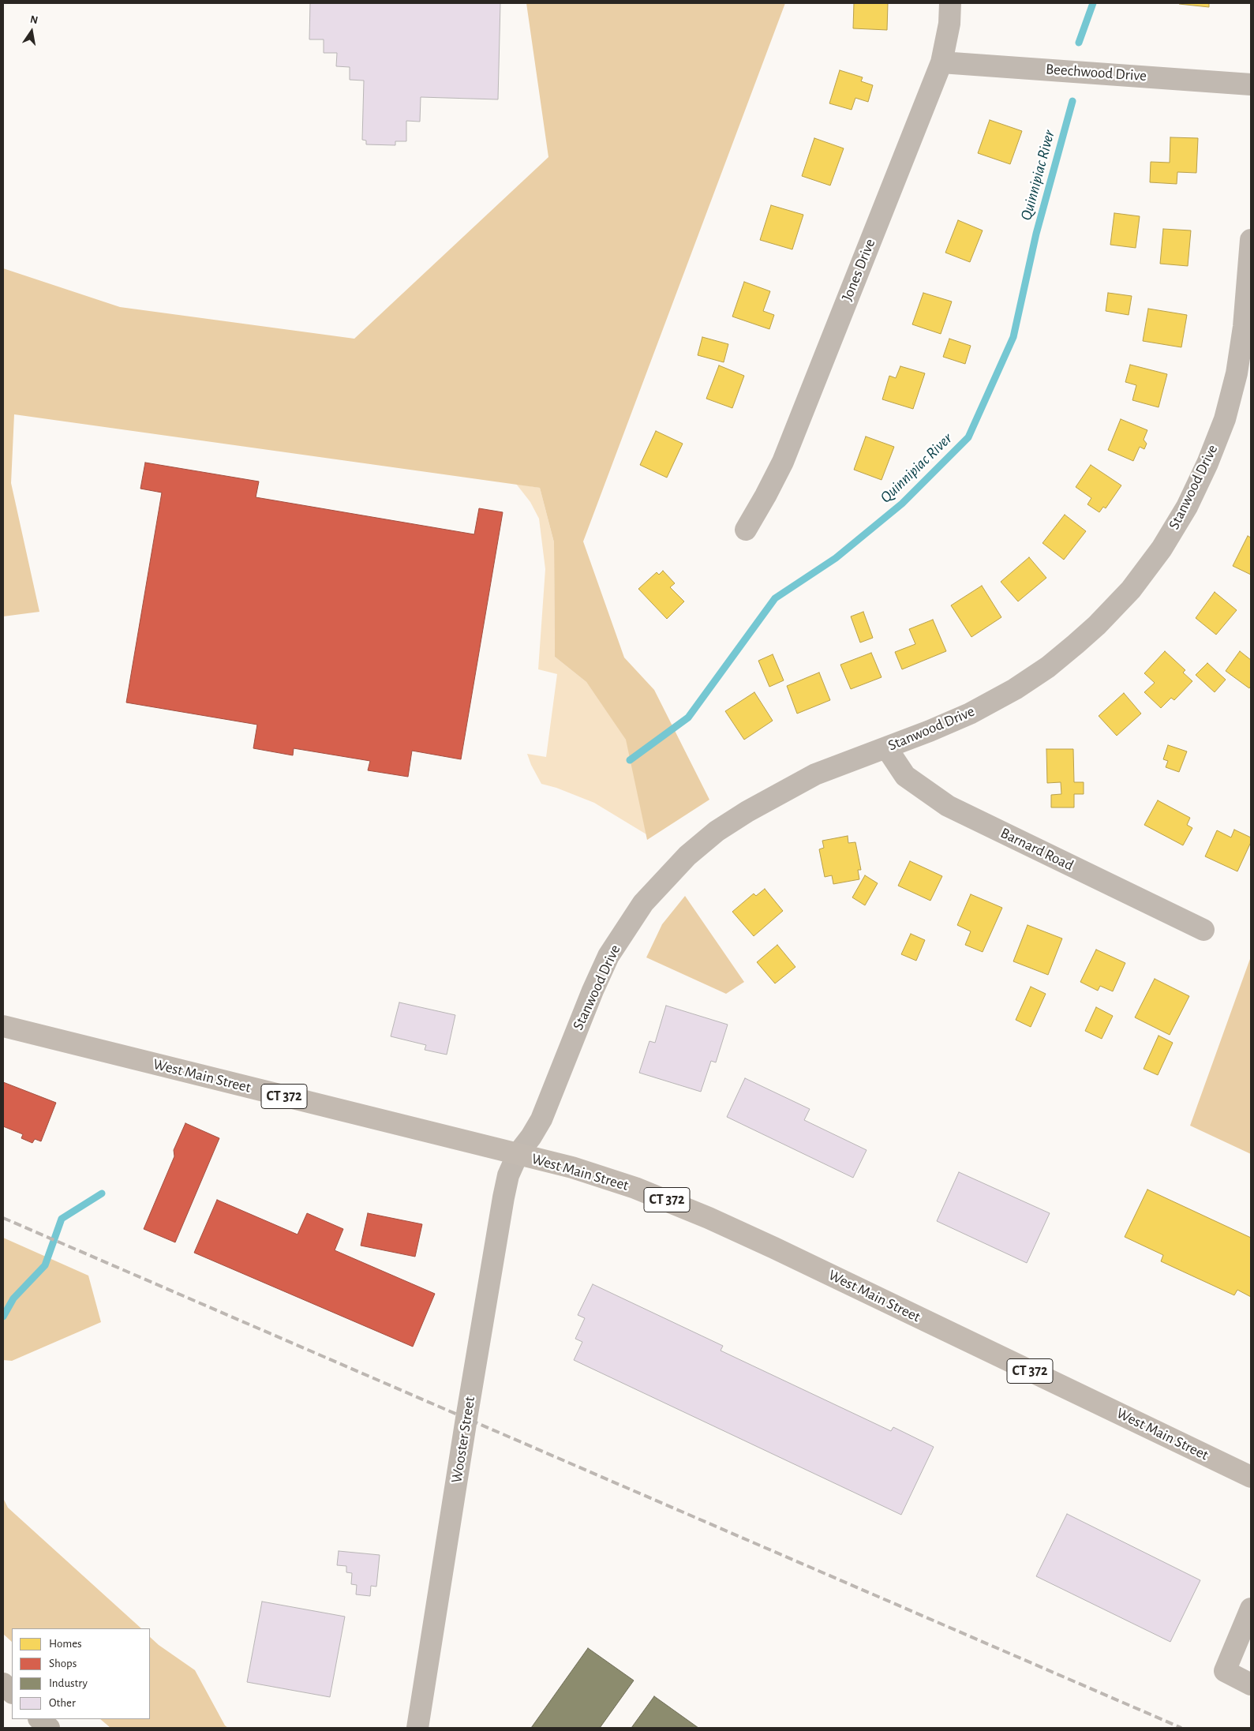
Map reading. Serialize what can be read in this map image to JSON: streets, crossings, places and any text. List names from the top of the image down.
{
  "streets": {
    "main road": ["West Main Street", "CT 372"],
    "street": [
      "Beechwood Drive",
      "Jones Drive",
      "Stanwood Drive",
      "Barnard Road",
      "Wooster Street"
    ]
  },
  "crossings": [
    ["Beechwood Drive", "Jones Drive"],
    ["Stanwood Drive", "Barnard Road"],
    ["Stanwood Drive", "West Main Street"],
    ["Stanwood Drive", "Wooster Street"],
    ["West Main Street", "Wooster Street"]
  ],
  "water": ["Quinnipiac River"],
  "legend": [
    "Homes",
    "Shops",
    "Industry",
    "Other"
  ],
  "north": "top"
}
